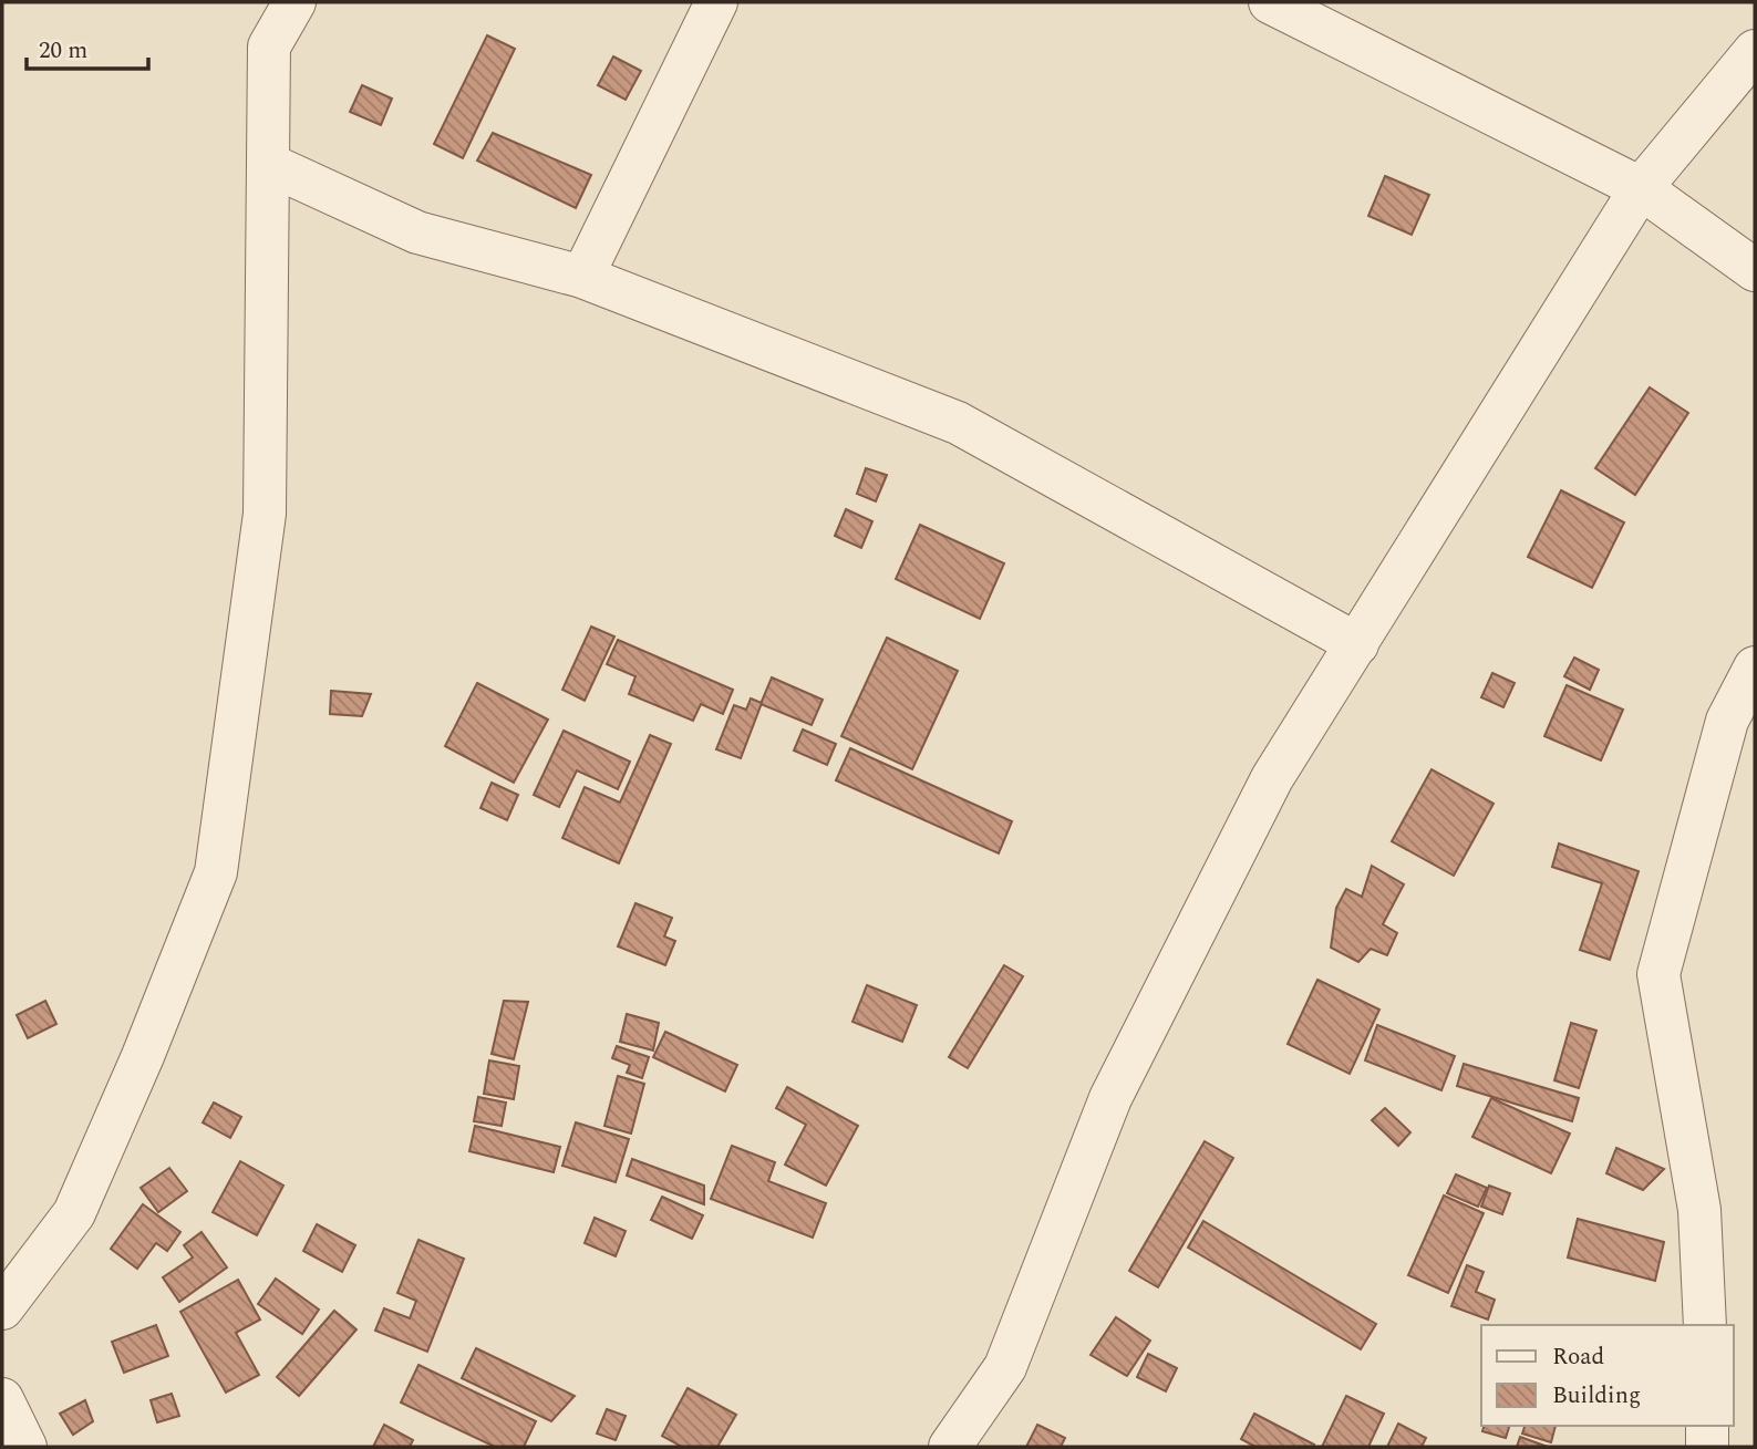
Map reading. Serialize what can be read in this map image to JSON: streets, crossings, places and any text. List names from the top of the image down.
{
  "legend": ["Road", "Building"],
  "scale_bar": "20 m"
}
